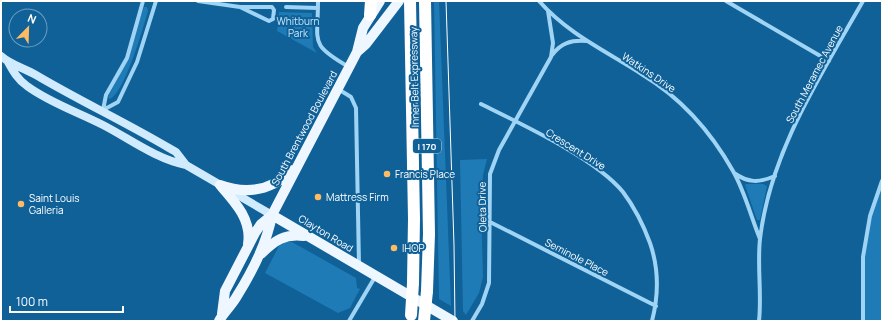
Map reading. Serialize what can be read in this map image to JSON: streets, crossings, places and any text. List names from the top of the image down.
{
  "streets": {
    "highway": ["Inner Belt Expressway", "I 170"],
    "main road": ["South Brentwood Boulevard", "Clayton Road"],
    "street": [
      "Watkins Drive",
      "South Meramec Avenue",
      "Crescent Drive",
      "Oleta Drive",
      "Seminole Place"
    ]
  },
  "crossings": [
    ["Watkins Drive", "South Meramec Avenue"],
    ["Watkins Drive", "Oleta Drive"],
    ["Inner Belt Expressway", "South Brentwood Boulevard"],
    ["South Brentwood Boulevard", "Clayton Road"],
    ["Crescent Drive", "Oleta Drive"],
    ["Crescent Drive", "Seminole Place"],
    ["Oleta Drive", "Seminole Place"]
  ],
  "parks": ["Whitburn Park"],
  "places": [
    "Francis Place",
    "Mattress Firm",
    "Saint Louis Galleria",
    "IHOP"
  ],
  "scale_bar": "100 m",
  "north": "top right"
}
